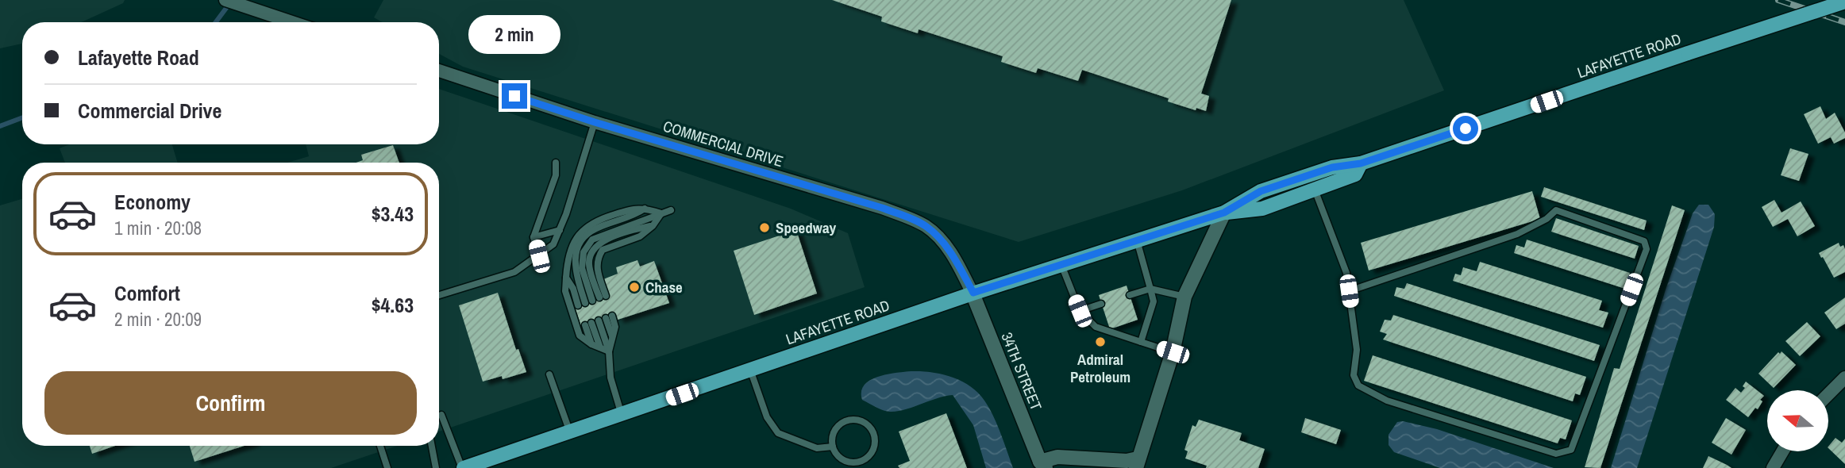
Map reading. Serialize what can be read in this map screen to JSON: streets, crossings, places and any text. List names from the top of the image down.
{
  "streets": {
    "main road": ["LAFAYETTE ROAD"],
    "street": ["COMMERCIAL DRIVE", "34TH STREET"]
  },
  "crossings": [
    ["LAFAYETTE ROAD", "COMMERCIAL DRIVE"],
    ["LAFAYETTE ROAD", "34TH STREET"],
    ["COMMERCIAL DRIVE", "34TH STREET"]
  ],
  "places": ["Speedway", "Chase", "Admiral Petroleum"],
  "north": "left",
  "page": {
    "bubble": "2 min",
    "banner": ["Lafayette Road", "Commercial Drive"],
    "list": [
      {
        "name": "Economy",
        "note": "1 min · 20:08",
        "value": "$3.43"
      },
      {
        "name": "Comfort",
        "note": "2 min · 20:09",
        "value": "$4.63"
      }
    ],
    "buttons": "Confirm"
  }
}
